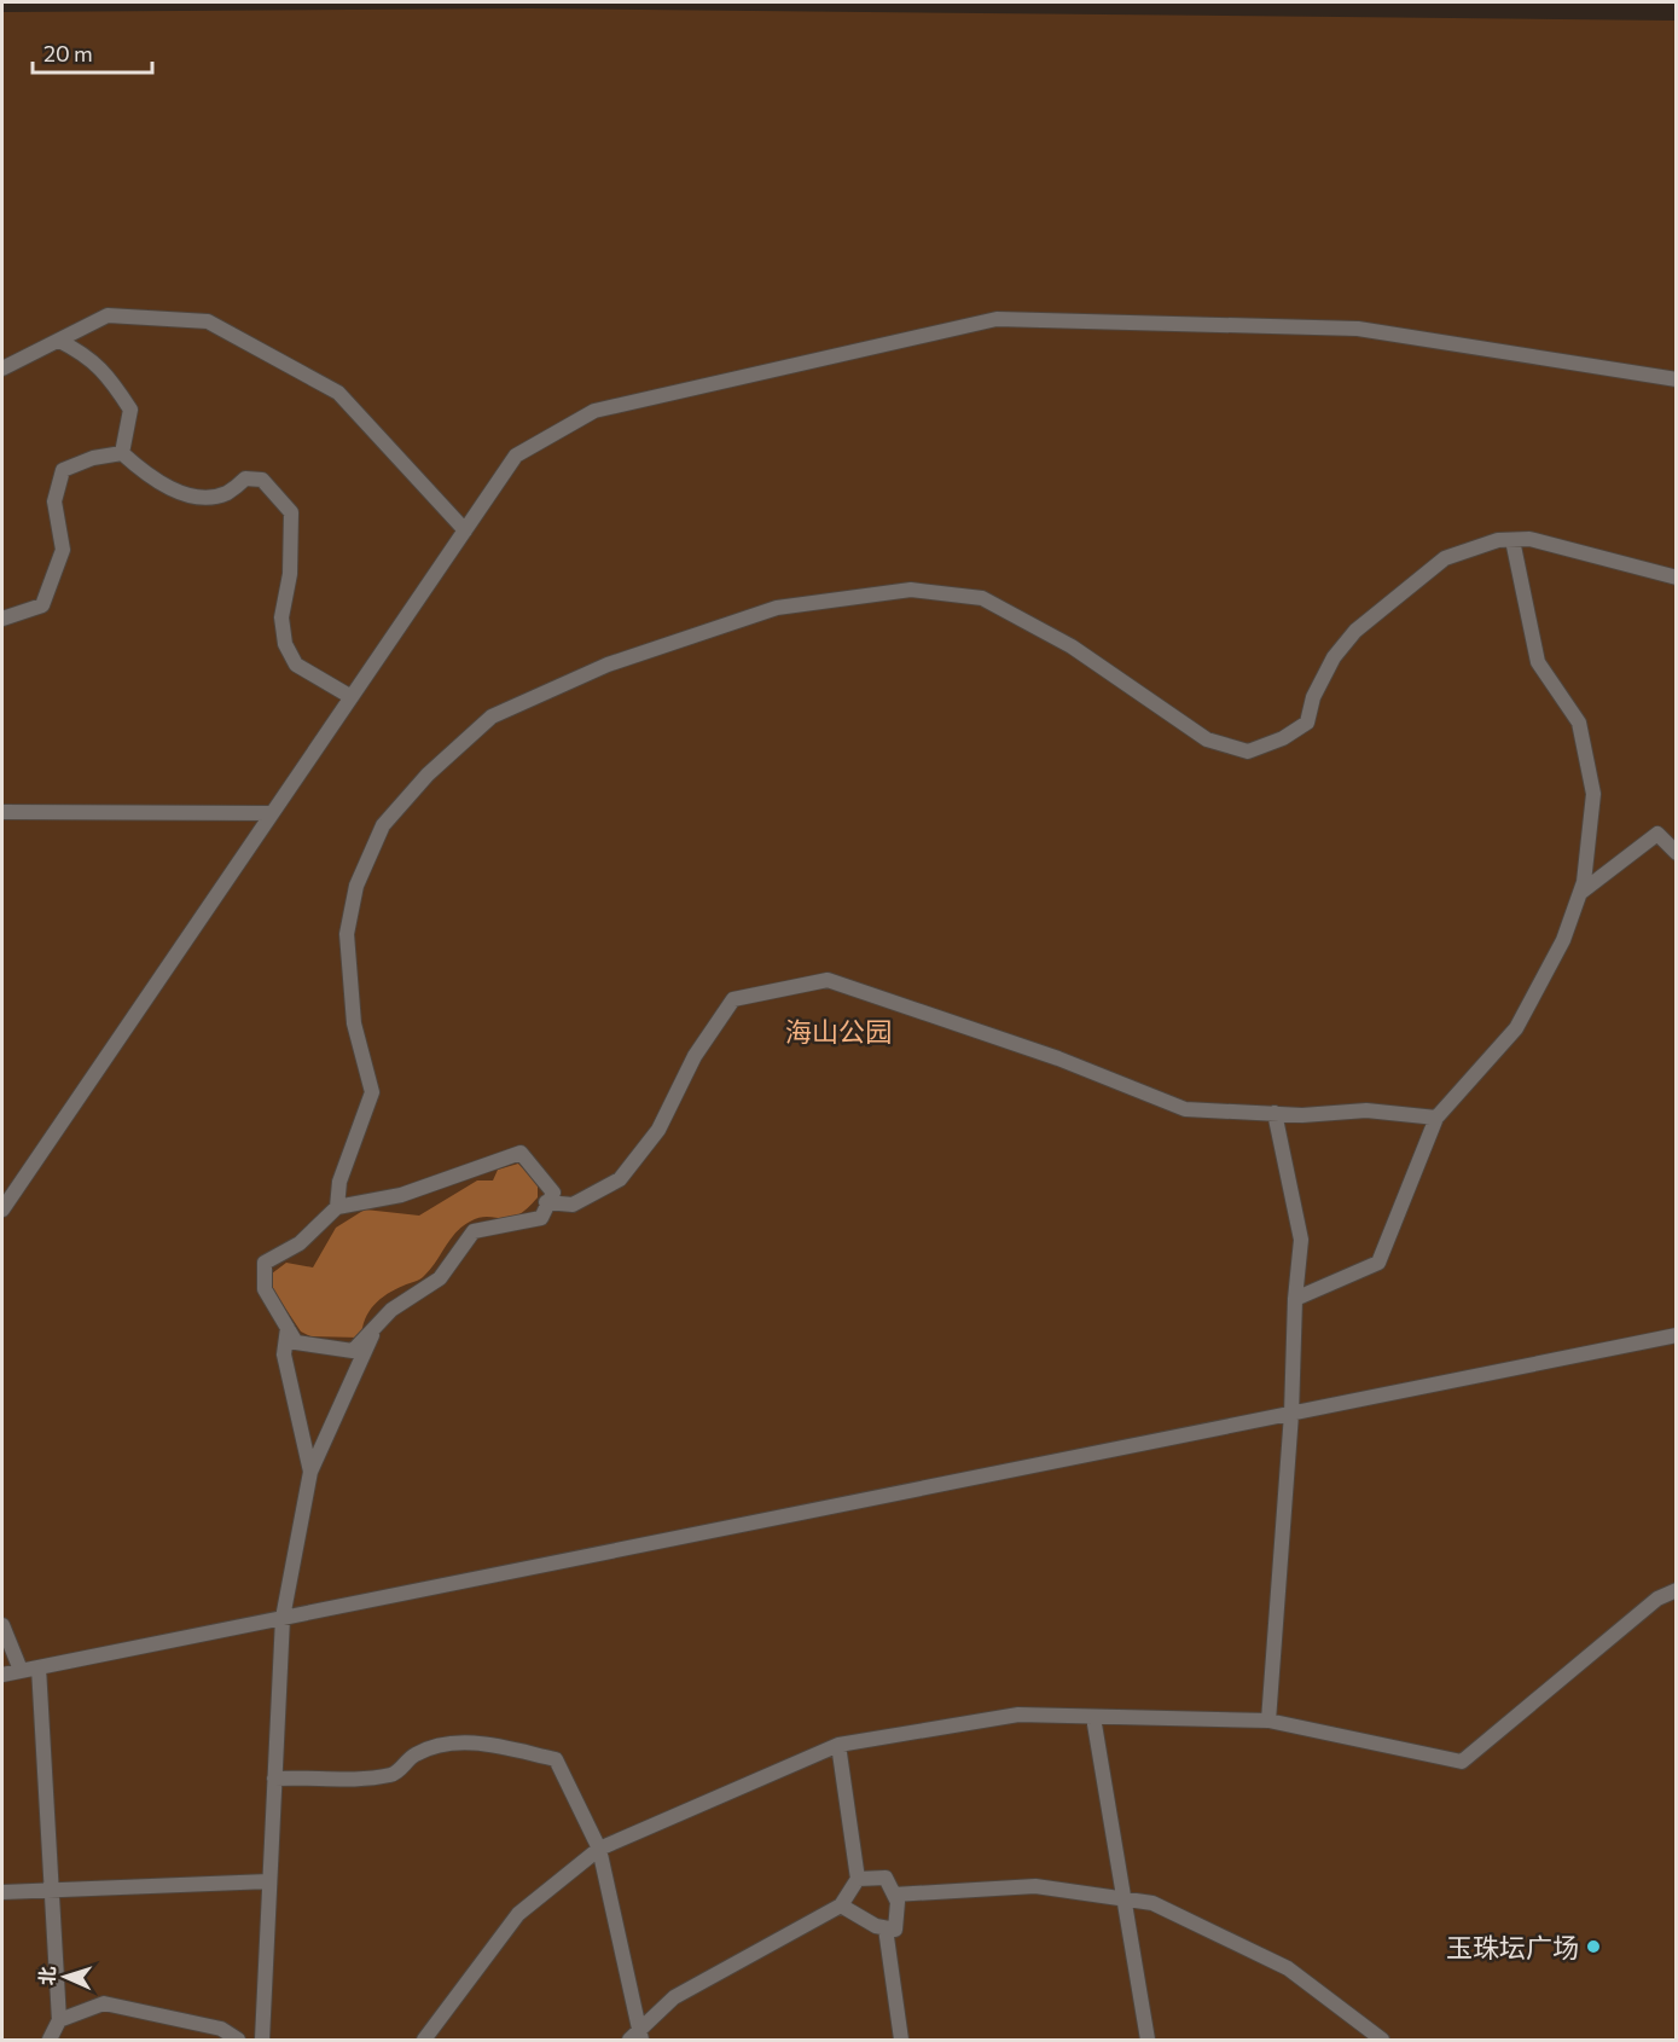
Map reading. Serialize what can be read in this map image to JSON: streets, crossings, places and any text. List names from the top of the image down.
{
  "parks": ["海山公园"],
  "places": ["玉珠坛广场"],
  "scale_bar": "20 m",
  "north": "left"
}
